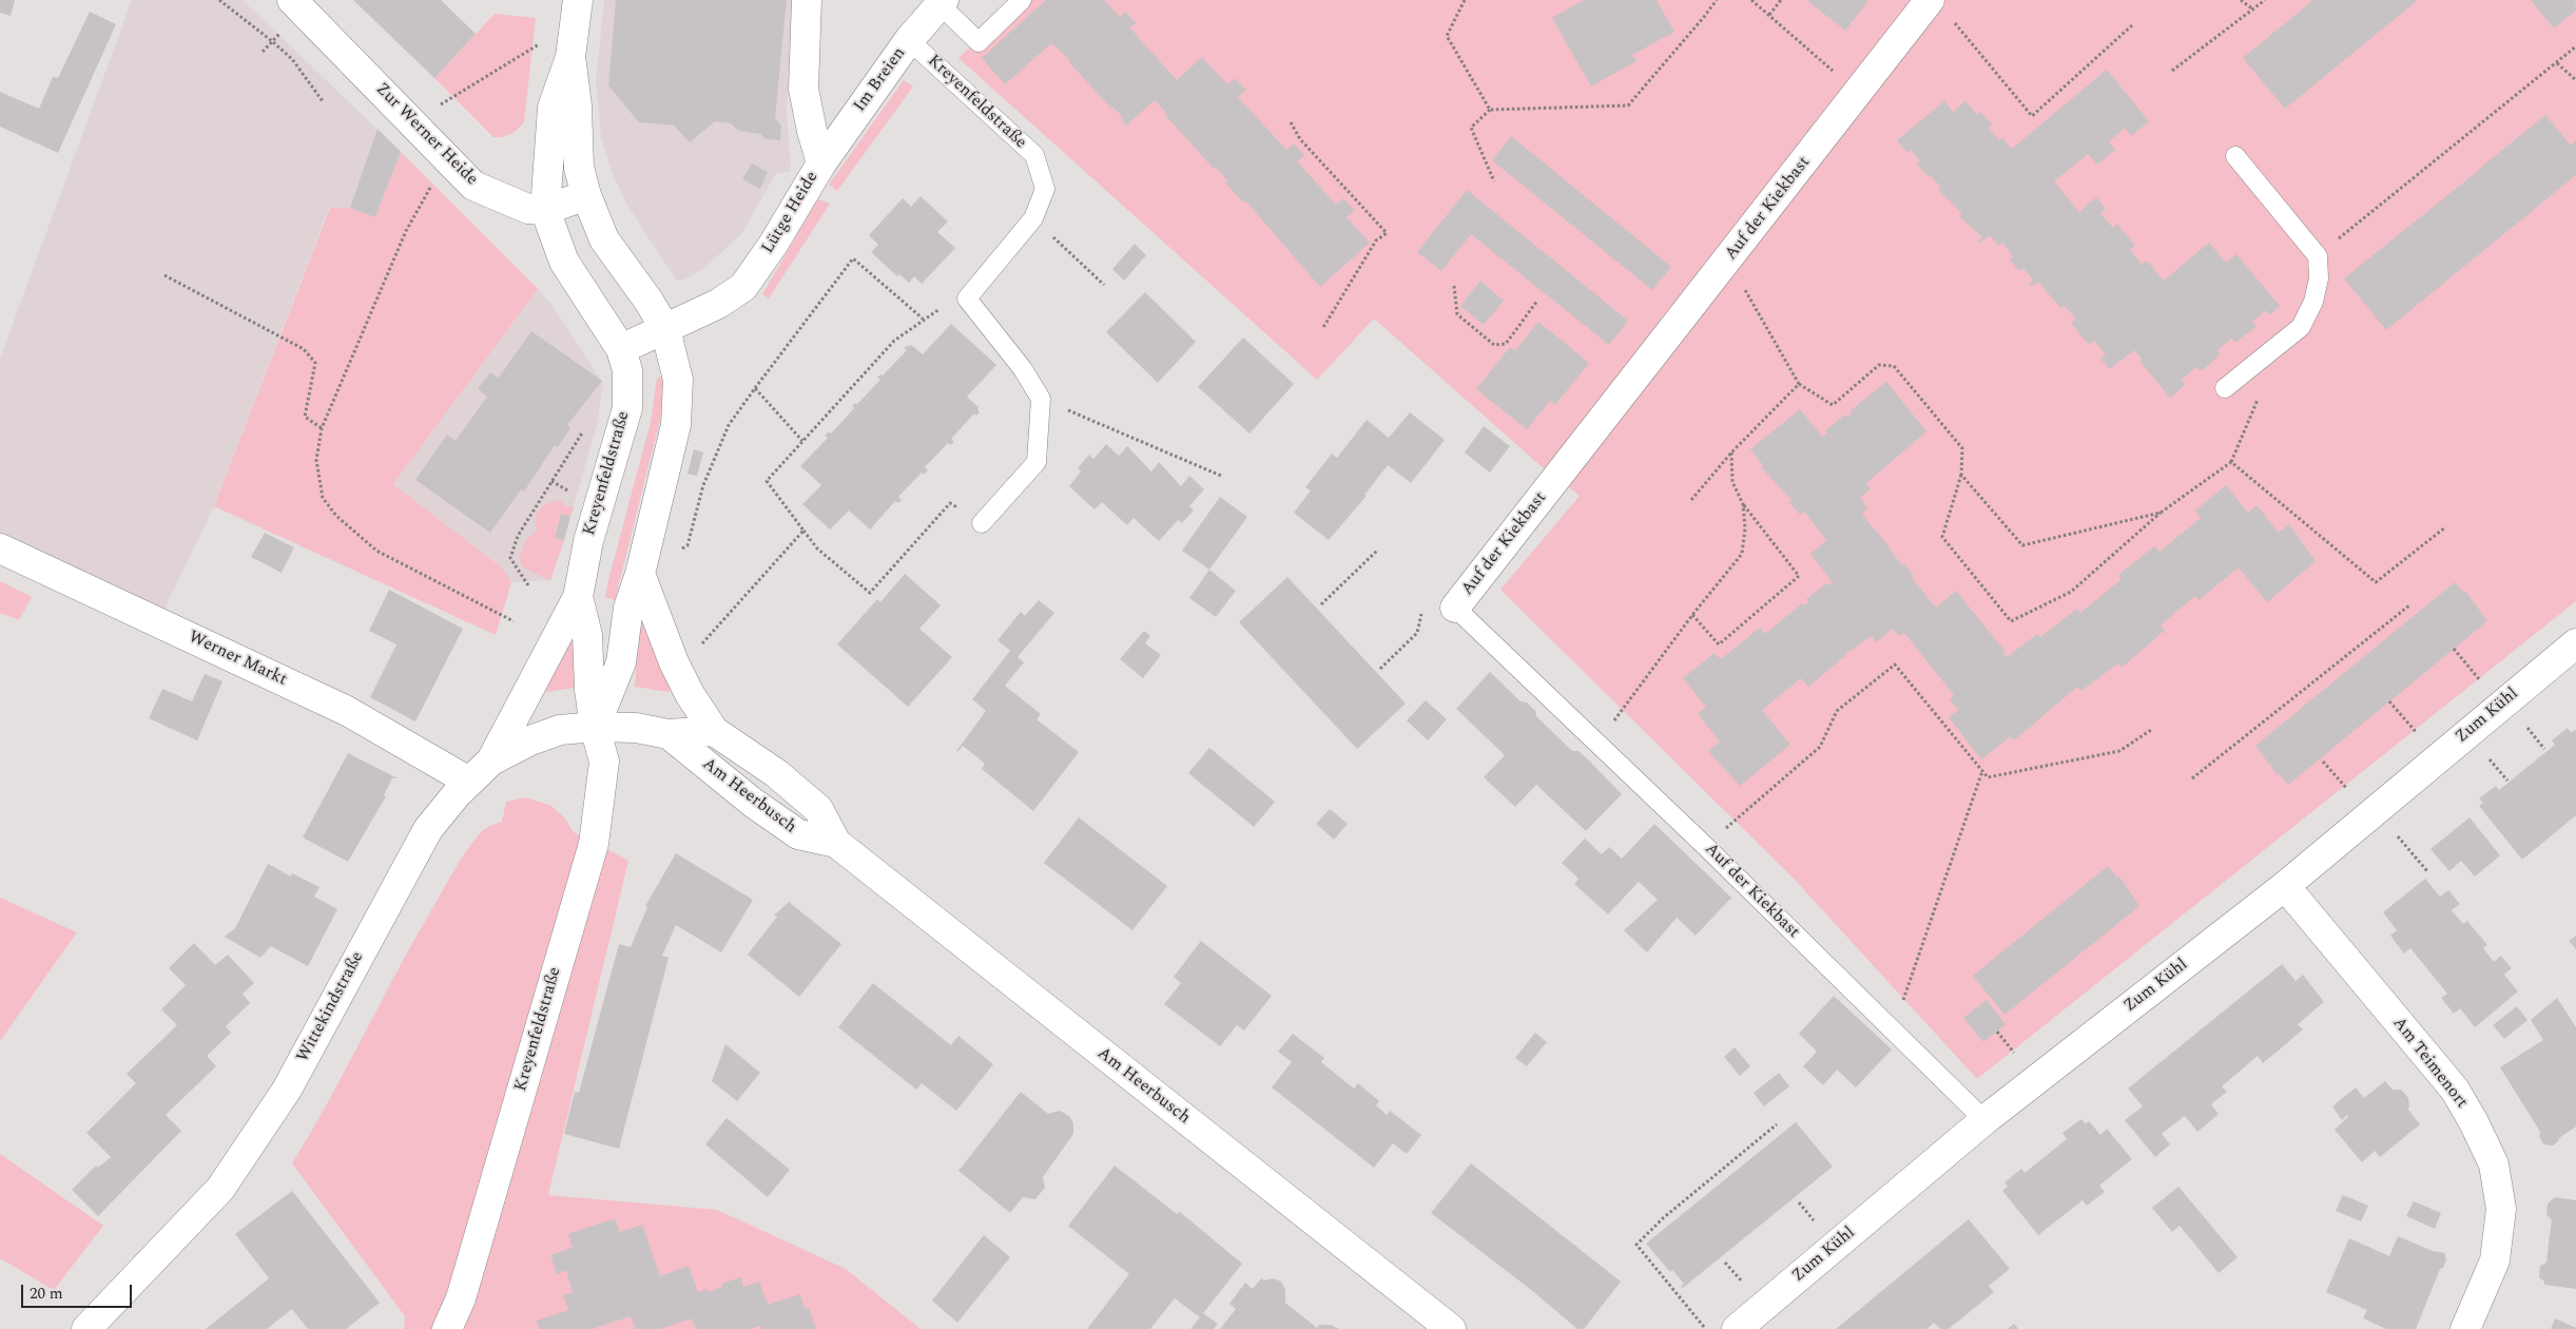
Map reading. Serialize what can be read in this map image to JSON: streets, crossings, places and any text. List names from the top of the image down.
{
  "streets": {
    "street": [
      "Im Breien",
      "Kreyenfeldstraße",
      "Zur Werner Heide",
      "Auf der Kiekbast",
      "Lütge Heide",
      "Werner Markt",
      "Zum Kühl",
      "Am Heerbusch",
      "Wittekindstraße",
      "Am Teimenort"
    ]
  },
  "crossings": [
    ["Im Breien", "Kreyenfeldstraße"],
    ["Im Breien", "Lütge Heide"],
    ["Kreyenfeldstraße", "Zur Werner Heide"],
    ["Kreyenfeldstraße", "Lütge Heide"],
    ["Kreyenfeldstraße", "Am Heerbusch"],
    ["Kreyenfeldstraße", "Wittekindstraße"],
    ["Auf der Kiekbast", "Zum Kühl"],
    ["Werner Markt", "Wittekindstraße"],
    ["Zum Kühl", "Am Teimenort"],
    ["Am Heerbusch", "Wittekindstraße"]
  ],
  "scale_bar": "20 m"
}
